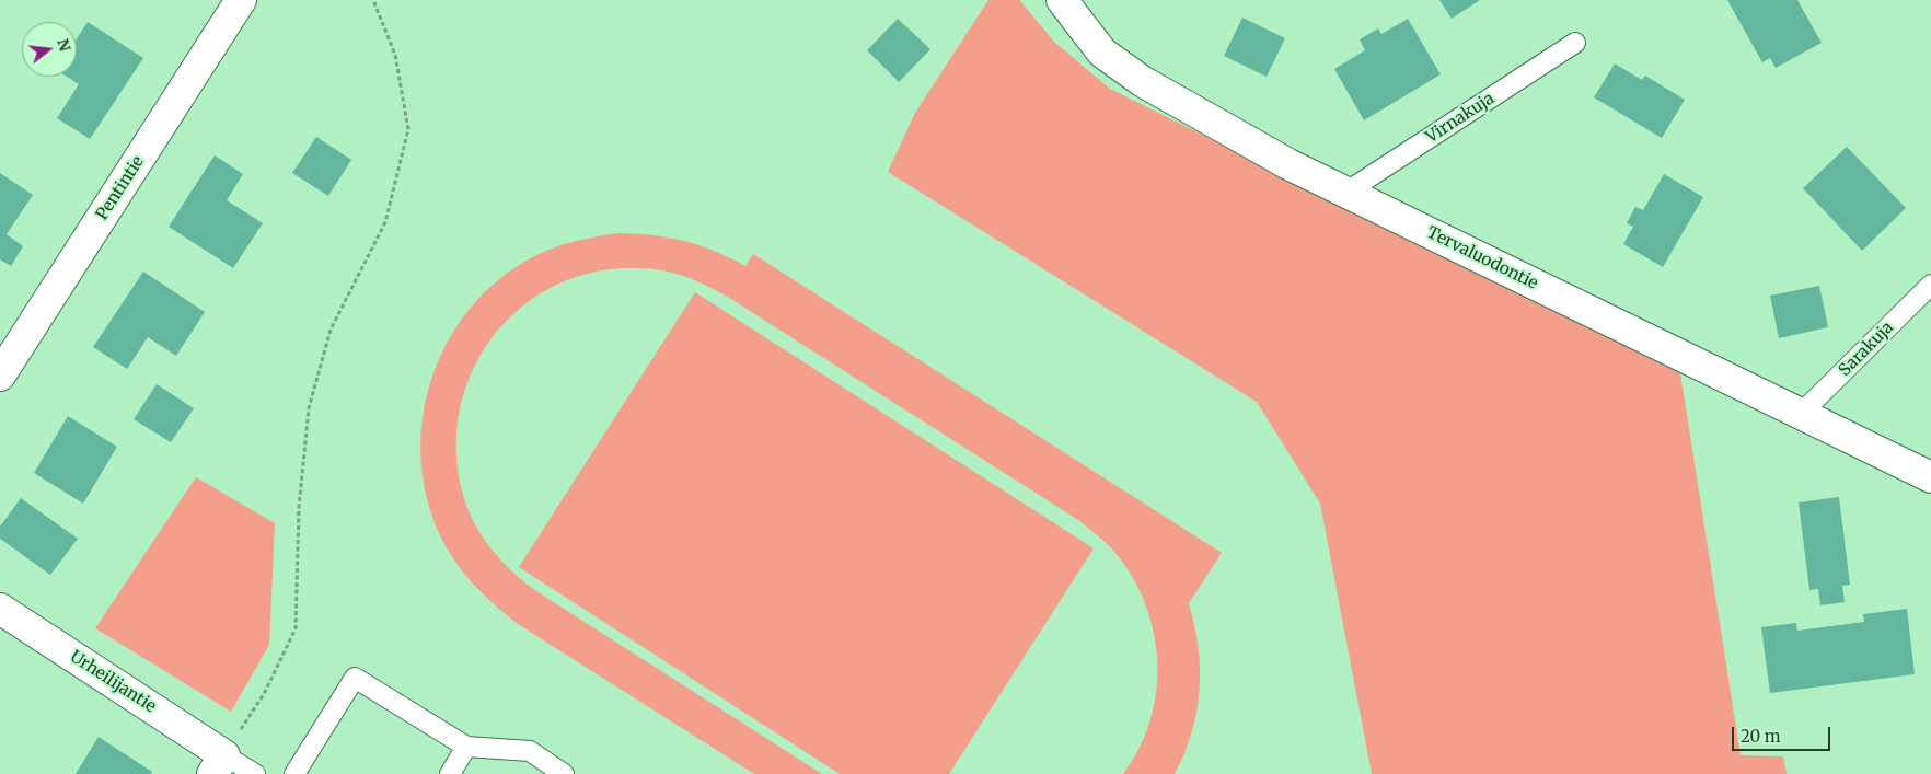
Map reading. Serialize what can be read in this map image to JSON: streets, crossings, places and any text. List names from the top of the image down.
{
  "streets": {
    "street": ["Pentintie", "Tervaluodontie", "Urheilijantie"],
    "lane": ["Virnakuja", "Sarakuja"]
  },
  "crossings": [
    ["Virnakuja", "Tervaluodontie"],
    ["Tervaluodontie", "Sarakuja"]
  ],
  "scale_bar": "20 m",
  "north": "right"
}
